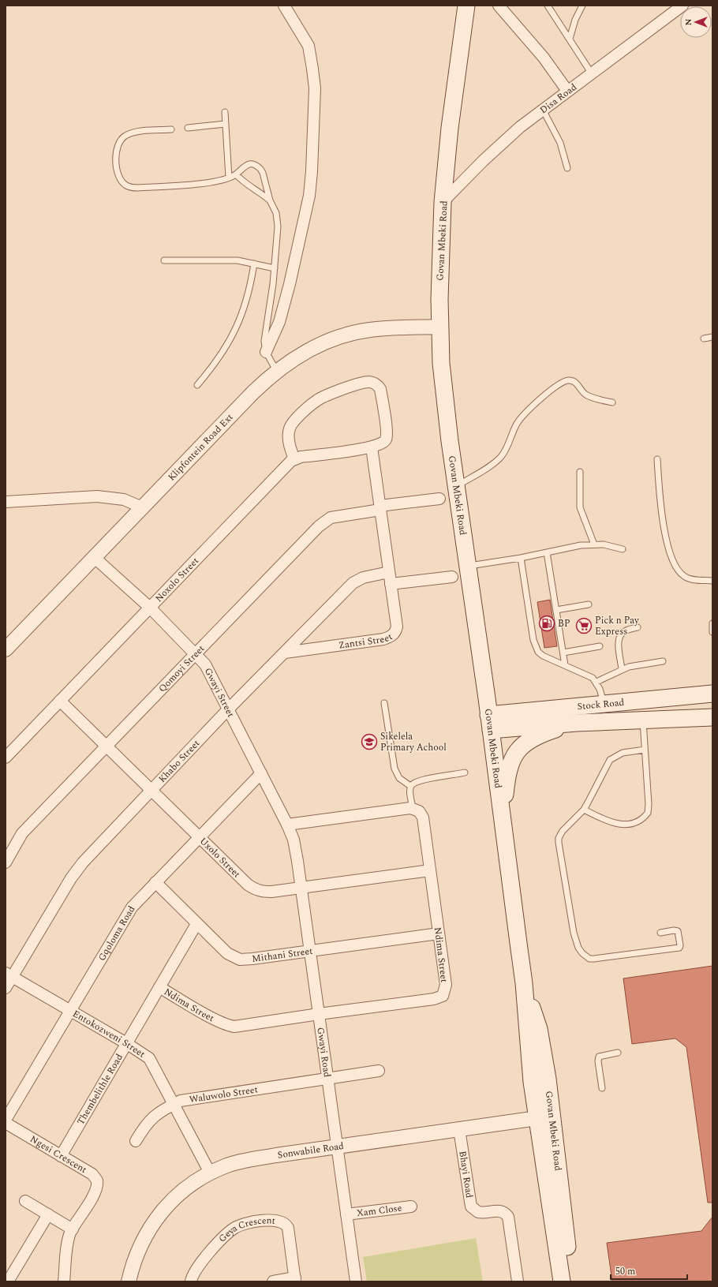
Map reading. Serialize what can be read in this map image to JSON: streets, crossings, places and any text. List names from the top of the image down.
{
  "streets": {
    "main road": ["Govan Mbeki Road", "Stock Road"],
    "street": [
      "Disa Road",
      "Klipfontein Road Ext",
      "Noxolo Street",
      "Zantsi Street",
      "Qomoyi Street",
      "Gwayi Street",
      "Khabo Street",
      "Uxolo Street",
      "Gqoloma Road",
      "Mithani Street",
      "Ndima Street",
      "Entokozweni Street",
      "Gwayi Road",
      "Thembelithle Road",
      "Waluwolo Street",
      "Sonwabile Road",
      "Ngesi Crescent",
      "Bhayi Road",
      "Xam Close",
      "Geya Crescent"
    ]
  },
  "crossings": [
    ["Disa Road", "Govan Mbeki Road"],
    ["Govan Mbeki Road", "Klipfontein Road Ext"],
    ["Govan Mbeki Road", "Stock Road"],
    ["Govan Mbeki Road", "Sonwabile Road"],
    ["Klipfontein Road Ext", "Gwayi Street"],
    ["Noxolo Street", "Gwayi Street"],
    ["Noxolo Street", "Uxolo Street"],
    ["Zantsi Street", "Qomoyi Street"],
    ["Zantsi Street", "Khabo Street"],
    ["Qomoyi Street", "Gwayi Street"],
    ["Qomoyi Street", "Uxolo Street"],
    ["Gwayi Street", "Khabo Street"],
    ["Gwayi Street", "Gqoloma Road"],
    ["Gwayi Street", "Gwayi Road"],
    ["Khabo Street", "Uxolo Street"],
    ["Khabo Street", "Entokozweni Street"],
    ["Uxolo Street", "Gqoloma Road"],
    ["Uxolo Street", "Ndima Street"],
    ["Uxolo Street", "Gwayi Road"],
    ["Gqoloma Road", "Mithani Street"],
    ["Gqoloma Road", "Entokozweni Street"],
    ["Mithani Street", "Ndima Street"],
    ["Mithani Street", "Gwayi Road"],
    ["Mithani Street", "Thembelithle Road"],
    ["Ndima Street", "Gwayi Road"],
    ["Ndima Street", "Thembelithle Road"],
    ["Entokozweni Street", "Thembelithle Road"],
    ["Entokozweni Street", "Waluwolo Street"],
    ["Entokozweni Street", "Sonwabile Road"],
    ["Gwayi Road", "Waluwolo Street"],
    ["Gwayi Road", "Sonwabile Road"],
    ["Gwayi Road", "Xam Close"],
    ["Thembelithle Road", "Ngesi Crescent"],
    ["Sonwabile Road", "Bhayi Road"]
  ],
  "places": {
    "fuel station": ["BP"],
    "supermarket": ["Pick n Pay Express"],
    "school or university": ["Sikelela Primary Achool"]
  },
  "scale_bar": "50 m",
  "north": "left"
}
